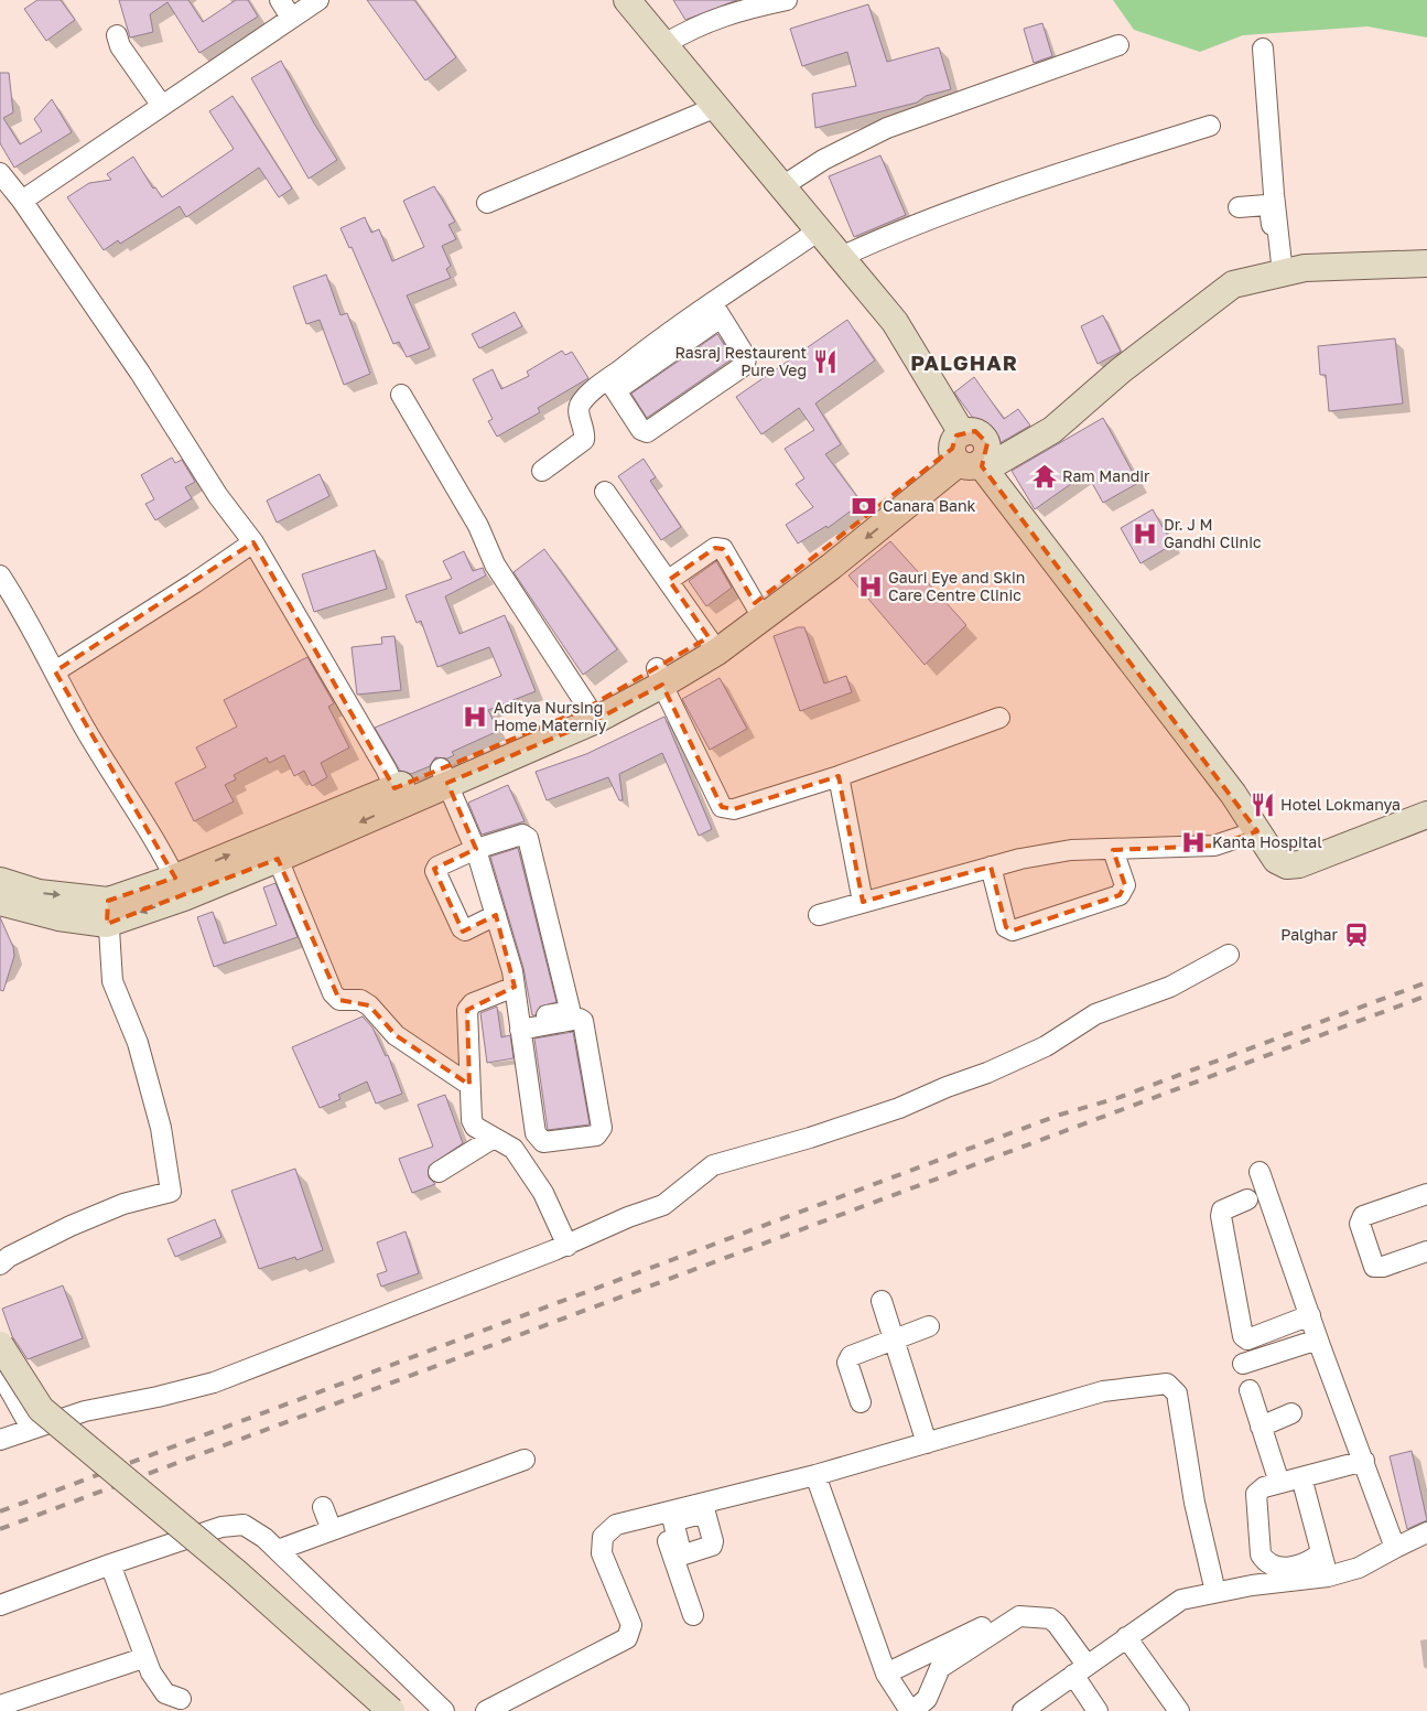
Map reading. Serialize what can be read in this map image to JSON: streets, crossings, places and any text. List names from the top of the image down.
{
  "districts": ["PALGHAR"],
  "places": {
    "restaurant": ["Rasraj Restaurent Pure Veg", "Hotel Lokmanya"],
    "temple": ["Ram Mandir"],
    "bank": ["Canara Bank"],
    "hospital": [
      "Dr. J M Gandhi Clinic",
      "Gauri Eye and Skin Care Centre Clinic",
      "Aditya Nursing Home Materniy",
      "Kanta Hospital"
    ],
    "station": ["Palghar"]
  }
}
